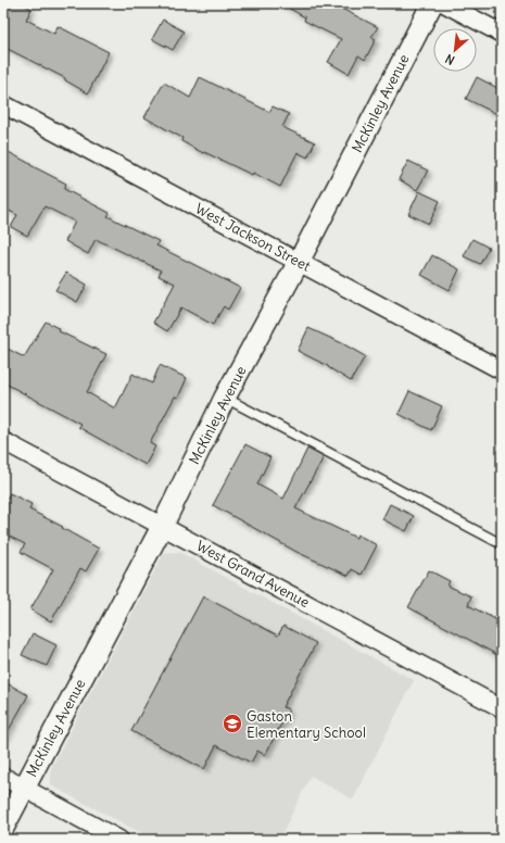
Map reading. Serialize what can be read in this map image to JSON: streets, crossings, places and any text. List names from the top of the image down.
{
  "streets": {
    "street": ["McKinley Avenue", "West Jackson Street", "West Grand Avenue"]
  },
  "crossings": [
    ["McKinley Avenue", "West Jackson Street"],
    ["McKinley Avenue", "West Grand Avenue"]
  ],
  "places": {
    "school or university": ["Gaston Elementary School"]
  },
  "north": "bottom left"
}
